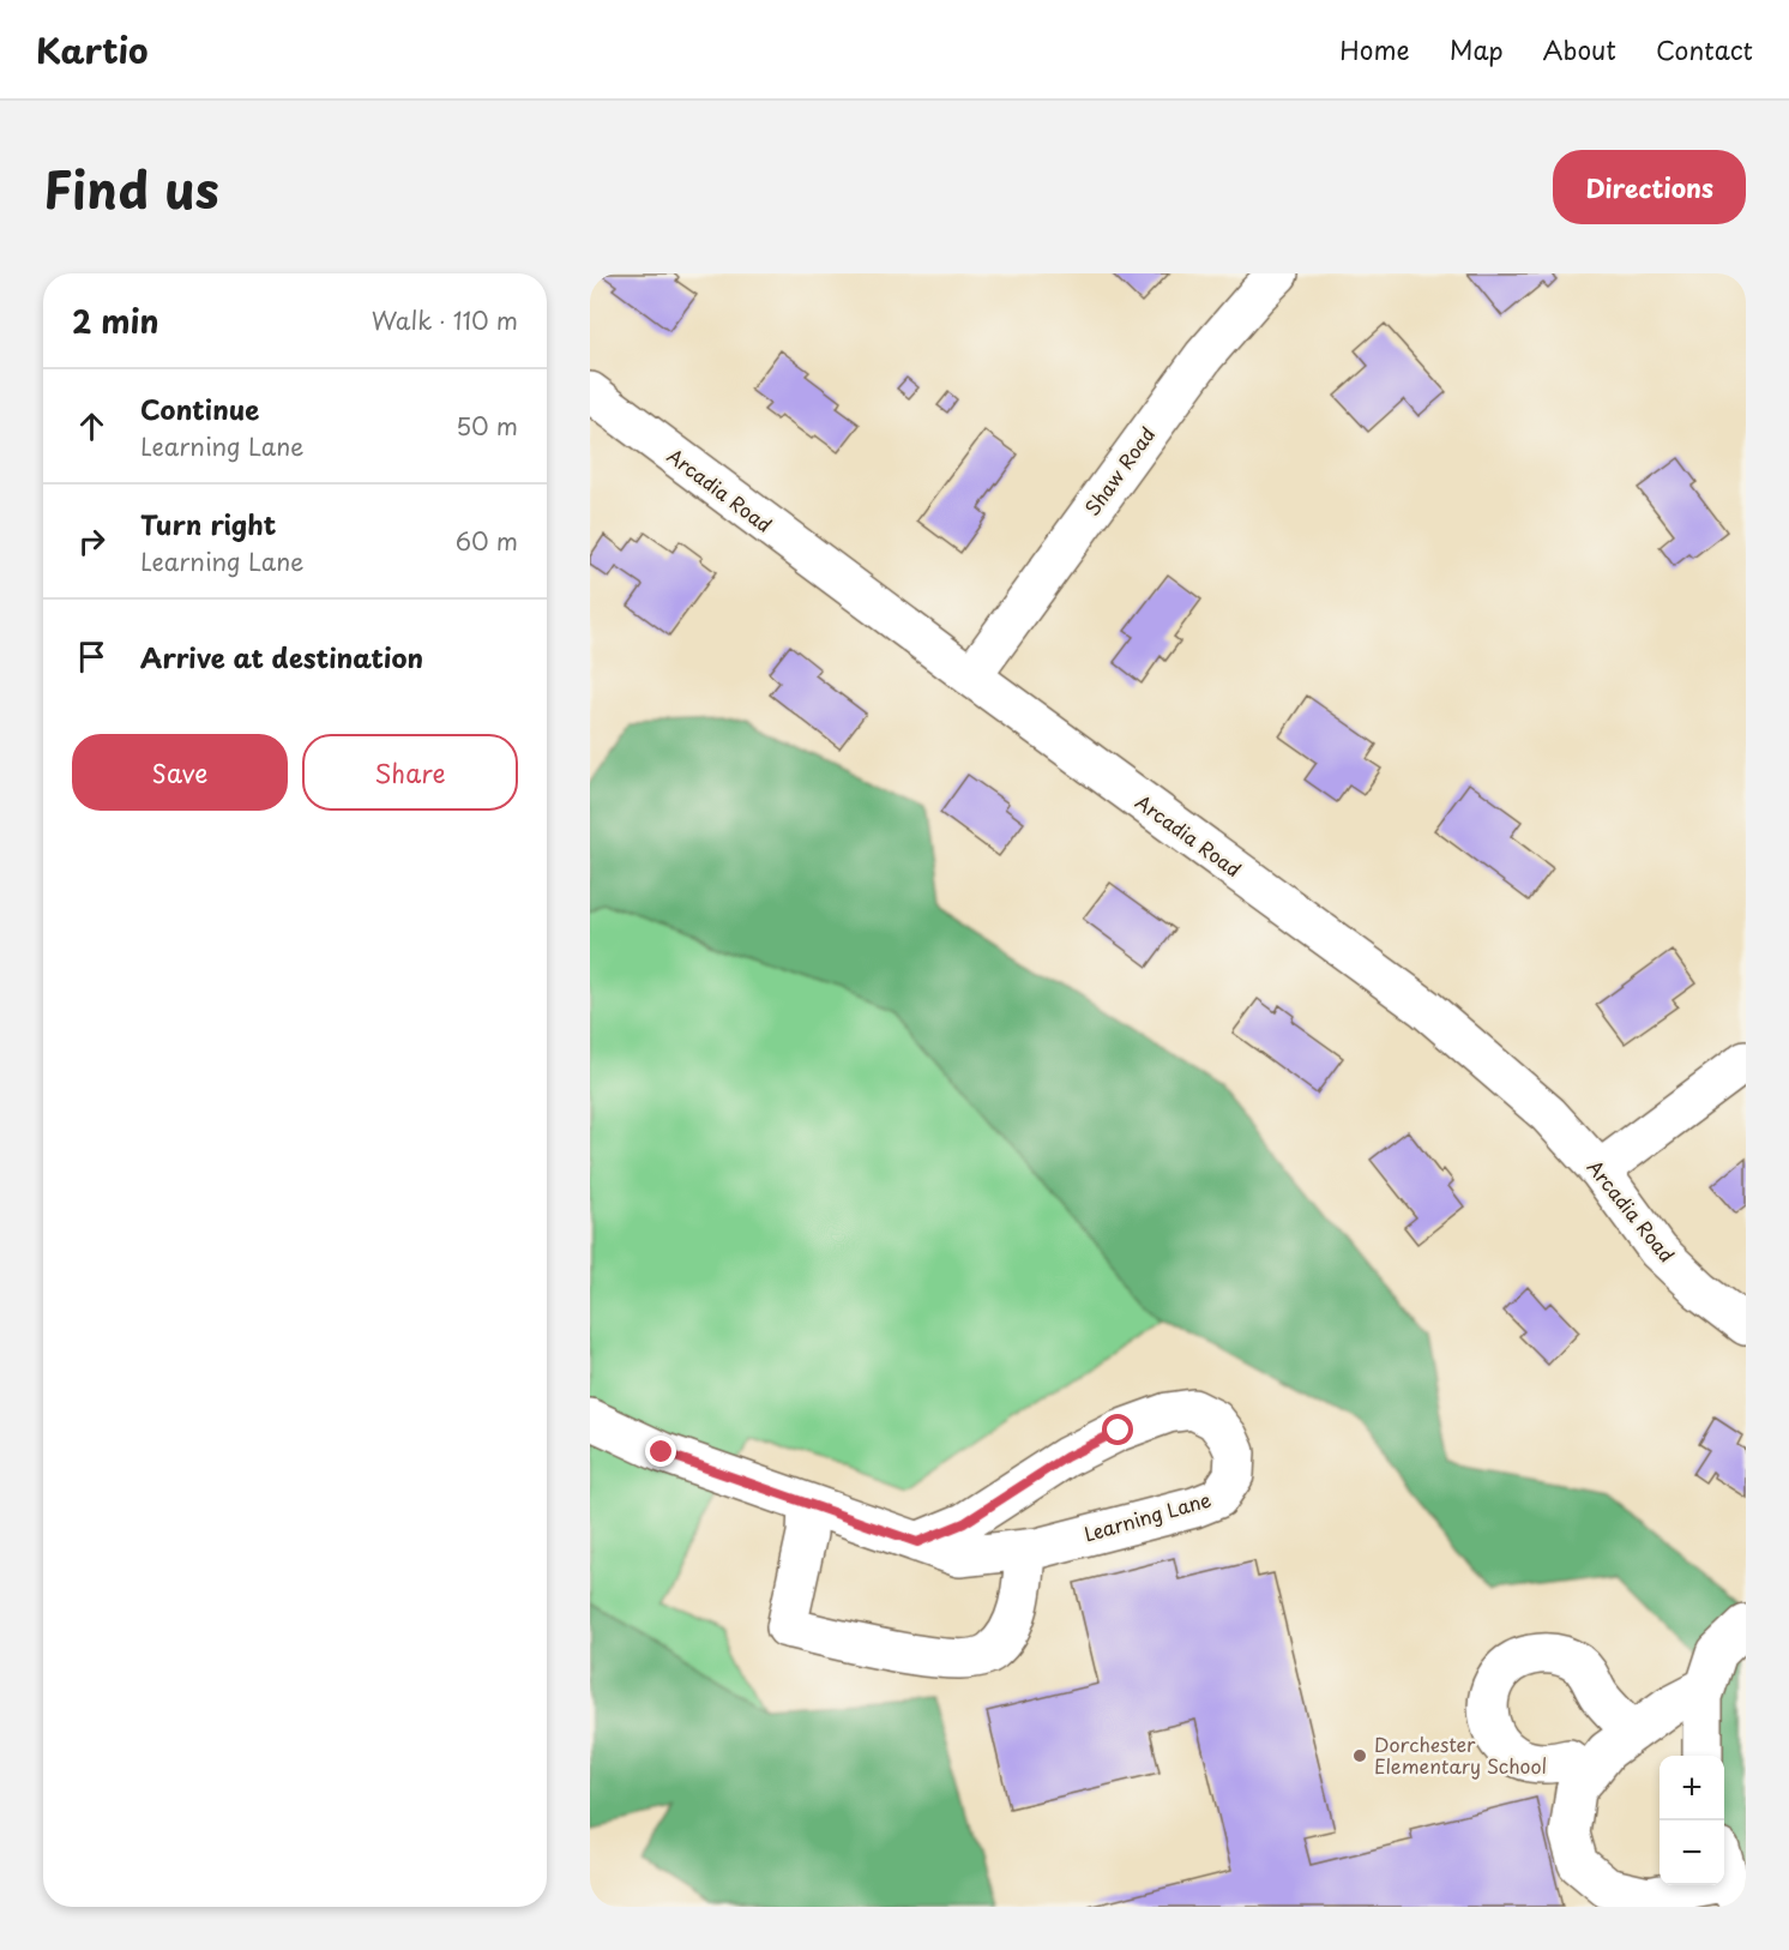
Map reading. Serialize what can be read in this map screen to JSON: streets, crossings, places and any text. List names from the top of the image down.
{
  "streets": {
    "street": ["Shaw Road", "Arcadia Road", "Learning Lane"]
  },
  "crossings": [
    ["Shaw Road", "Arcadia Road"]
  ],
  "places": ["Dorchester Elementary School"],
  "page": {
    "header": "Kartio",
    "nav": [
      "Home",
      "Map",
      "About",
      "Contact"
    ],
    "title": "Find us",
    "buttons": [
      "Directions",
      ["Save", "Share"]
    ],
    "heading": ["2 min", "Walk · 110 m"],
    "list": [
      ["Continue", "Learning Lane", "50 m"],
      ["Turn right", "Learning Lane", "60 m"],
      "Arrive at destination"
    ],
    "map_buttons": ["+", "−"]
  }
}
